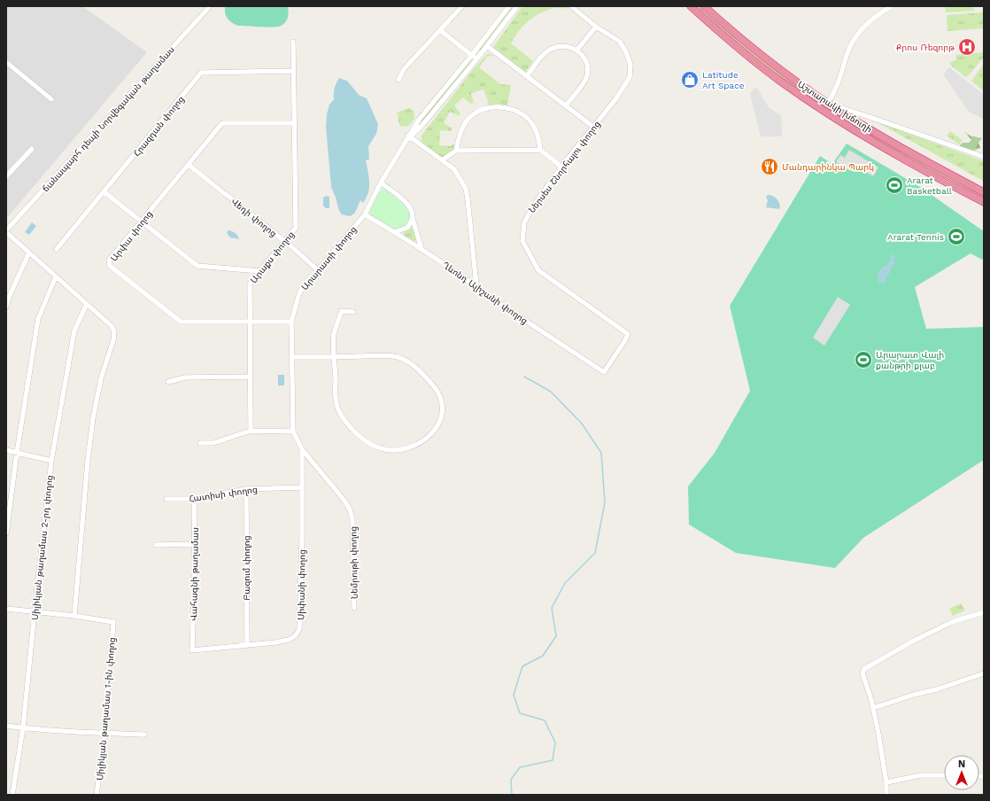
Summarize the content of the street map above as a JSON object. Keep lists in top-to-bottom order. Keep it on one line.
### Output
{"streets":{"highway":["Աշտարակի խճուղի"],"street":["ճանապարհ դեպի Նորվեգական թաղամաս","Հրազդան փողոց","Ներսես Շնորհալու փողոց","Վեդի փողոց","Արփա փողոց","Արաքս փողոց","Արարատի փողոց","Ղևոնդ Ալիշանի փողոց","Հատիսի փողոց","Սիլիկյան թաղամաս 2-րդ փողոց","Նեմրութի փողոց","Բազում փողոց","Վահագնի թաղամաս","Սիփանի փողոց","Սիլիկյան թաղամաս 1-ին փողոց"]},"crossings":[["Հրազդան փողոց","Արաքս փողոց"],["Ներսես Շնորհալու փողոց","Ղևոնդ Ալիշանի փողոց"],["Վեդի փողոց","Արփա փողոց"],["Վեդի փողոց","Արաքս փողոց"],["Վեդի փողոց","Արարատի փողոց"],["Արփա փողոց","Արաքս փողոց"],["Արփա փողոց","Արարատի փողոց"],["Արարատի փողոց","Ղևոնդ Ալիշանի փողոց"],["Արարատի փողոց","Նեմրութի փողոց"],["Արարատի փողոց","Սիփանի փողոց"],["Հատիսի փողոց","Բազում փողոց"],["Հատիսի փողոց","Վահագնի թաղամաս"],["Հատիսի փողոց","Սիփանի փողոց"],["Նեմրութի փողոց","Սիփանի փողոց"],["Բազում փողոց","Սիփանի փողոց"],["Վահագնի թաղամաս","Սիփանի փողոց"]],"places":{"hospital":["Քրոս Ռեզորթ"],"shop":["Latitude Art Space"],"restaurant":["Մանդարինկա Պարկ"],"sports":["Ararat Basketball","Ararat Tennis","Արարատ Վալի քանթրի քլաբ"]},"north":"top"}
